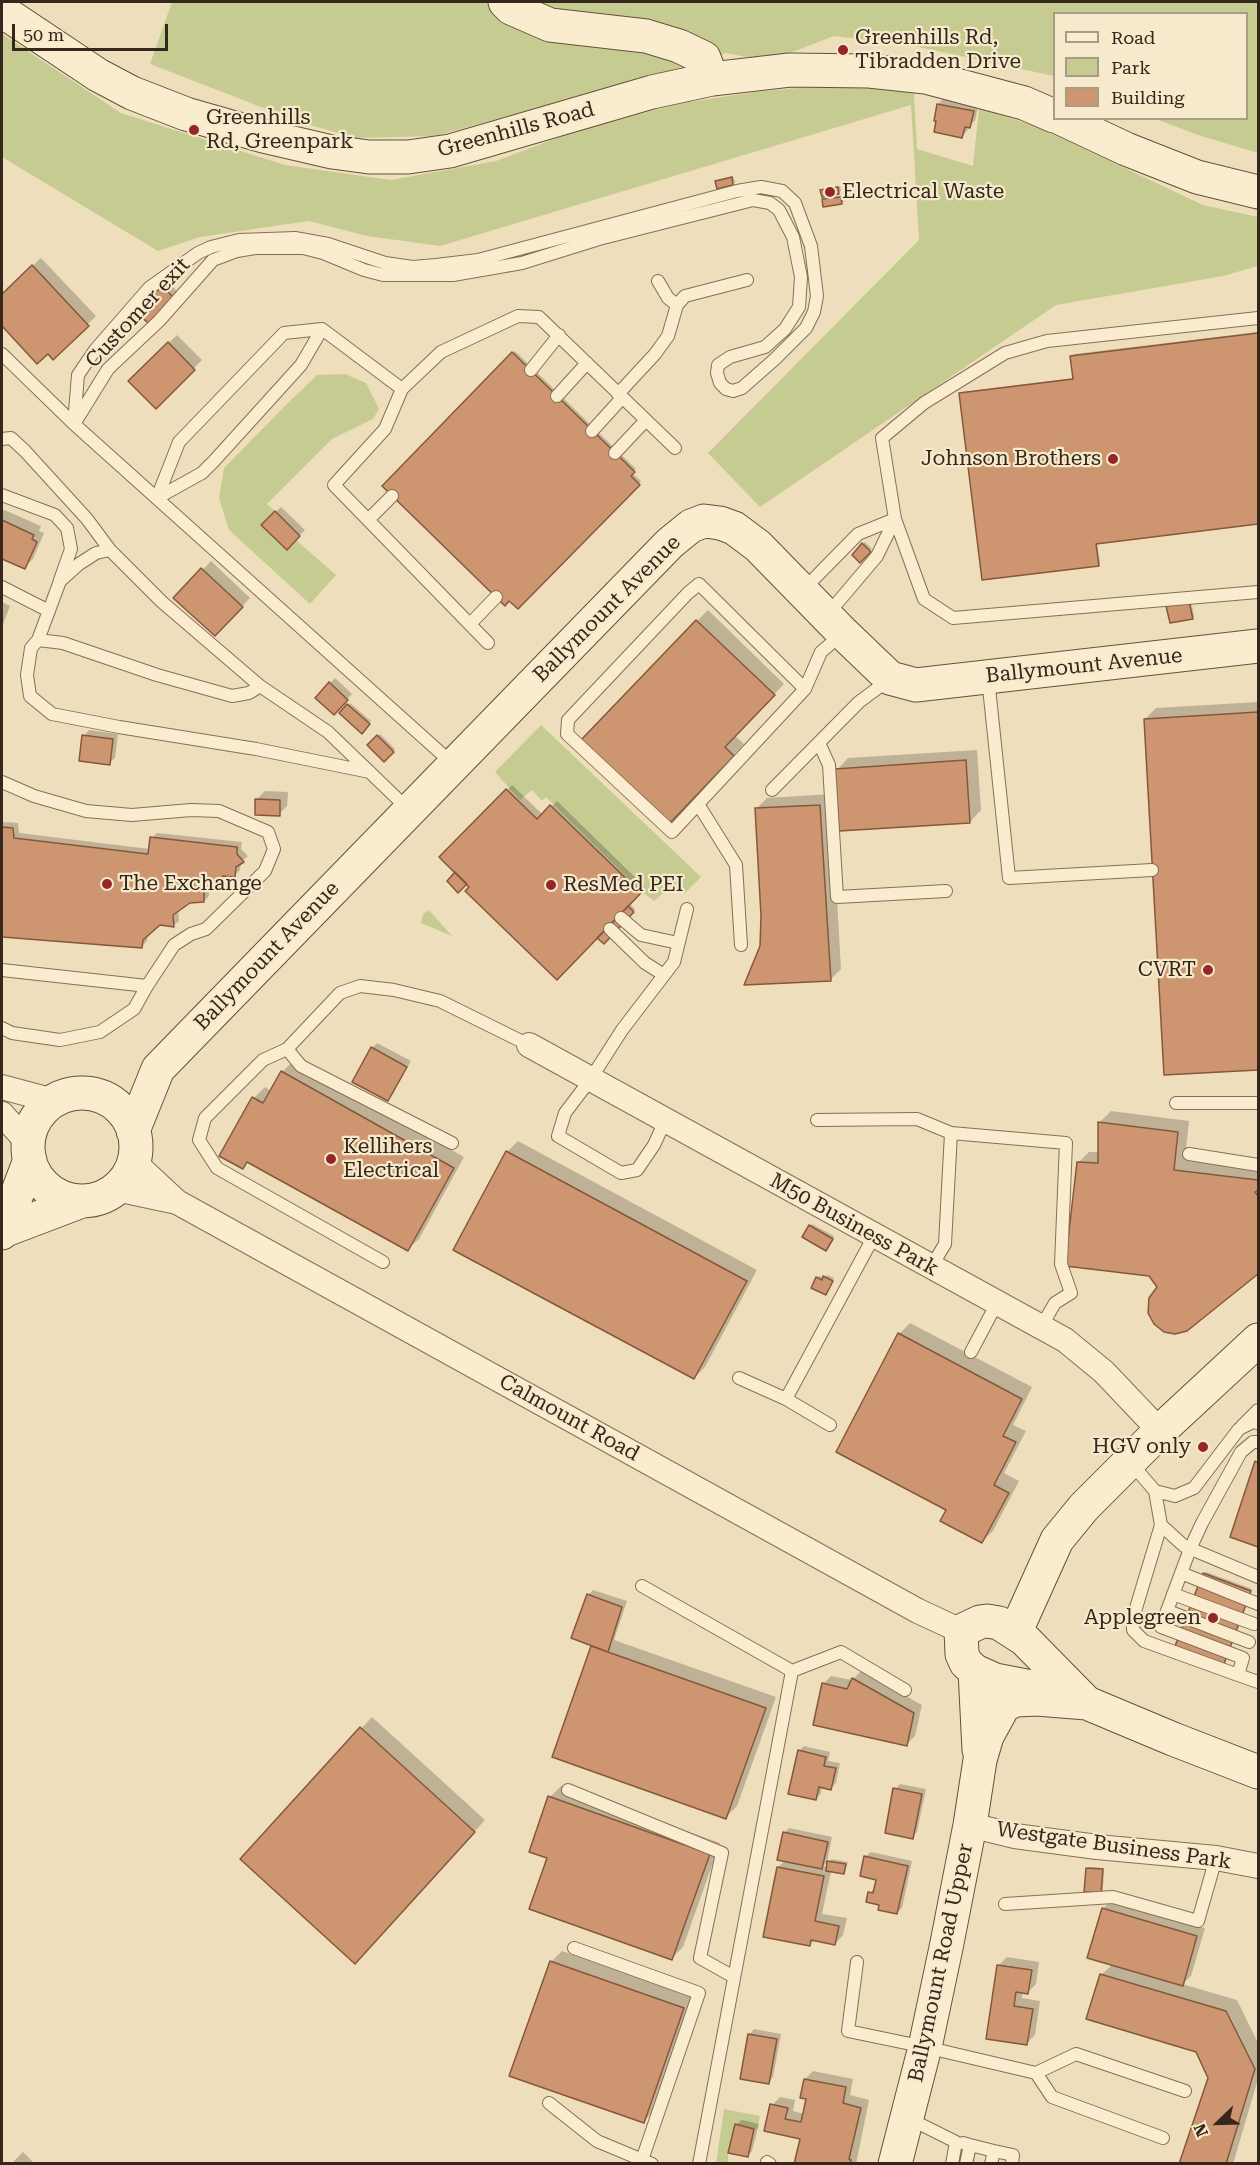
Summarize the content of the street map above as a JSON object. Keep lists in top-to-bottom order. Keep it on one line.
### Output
{"streets":{"street":["Greenhills Road","Ballymount Avenue","M50 Business Park","Calmount Road","Westgate Business Park","Ballymount Road Upper"],"lane":["Customer exit"]},"crossings":[["Ballymount Avenue","Calmount Road"],["Calmount Road","Ballymount Road Upper"],["Westgate Business Park","Ballymount Road Upper"]],"places":["Greenhills Rd, Tibradden Drive","Greenhills Rd, Greenpark","Electrical Waste","Johnson Brothers","The Exchange","ResMed PEI","CVRT","Kellihers Electrical","HGV only","Applegreen"],"legend":["Road","Park","Building"],"scale_bar":"50 m","north":"bottom left"}
